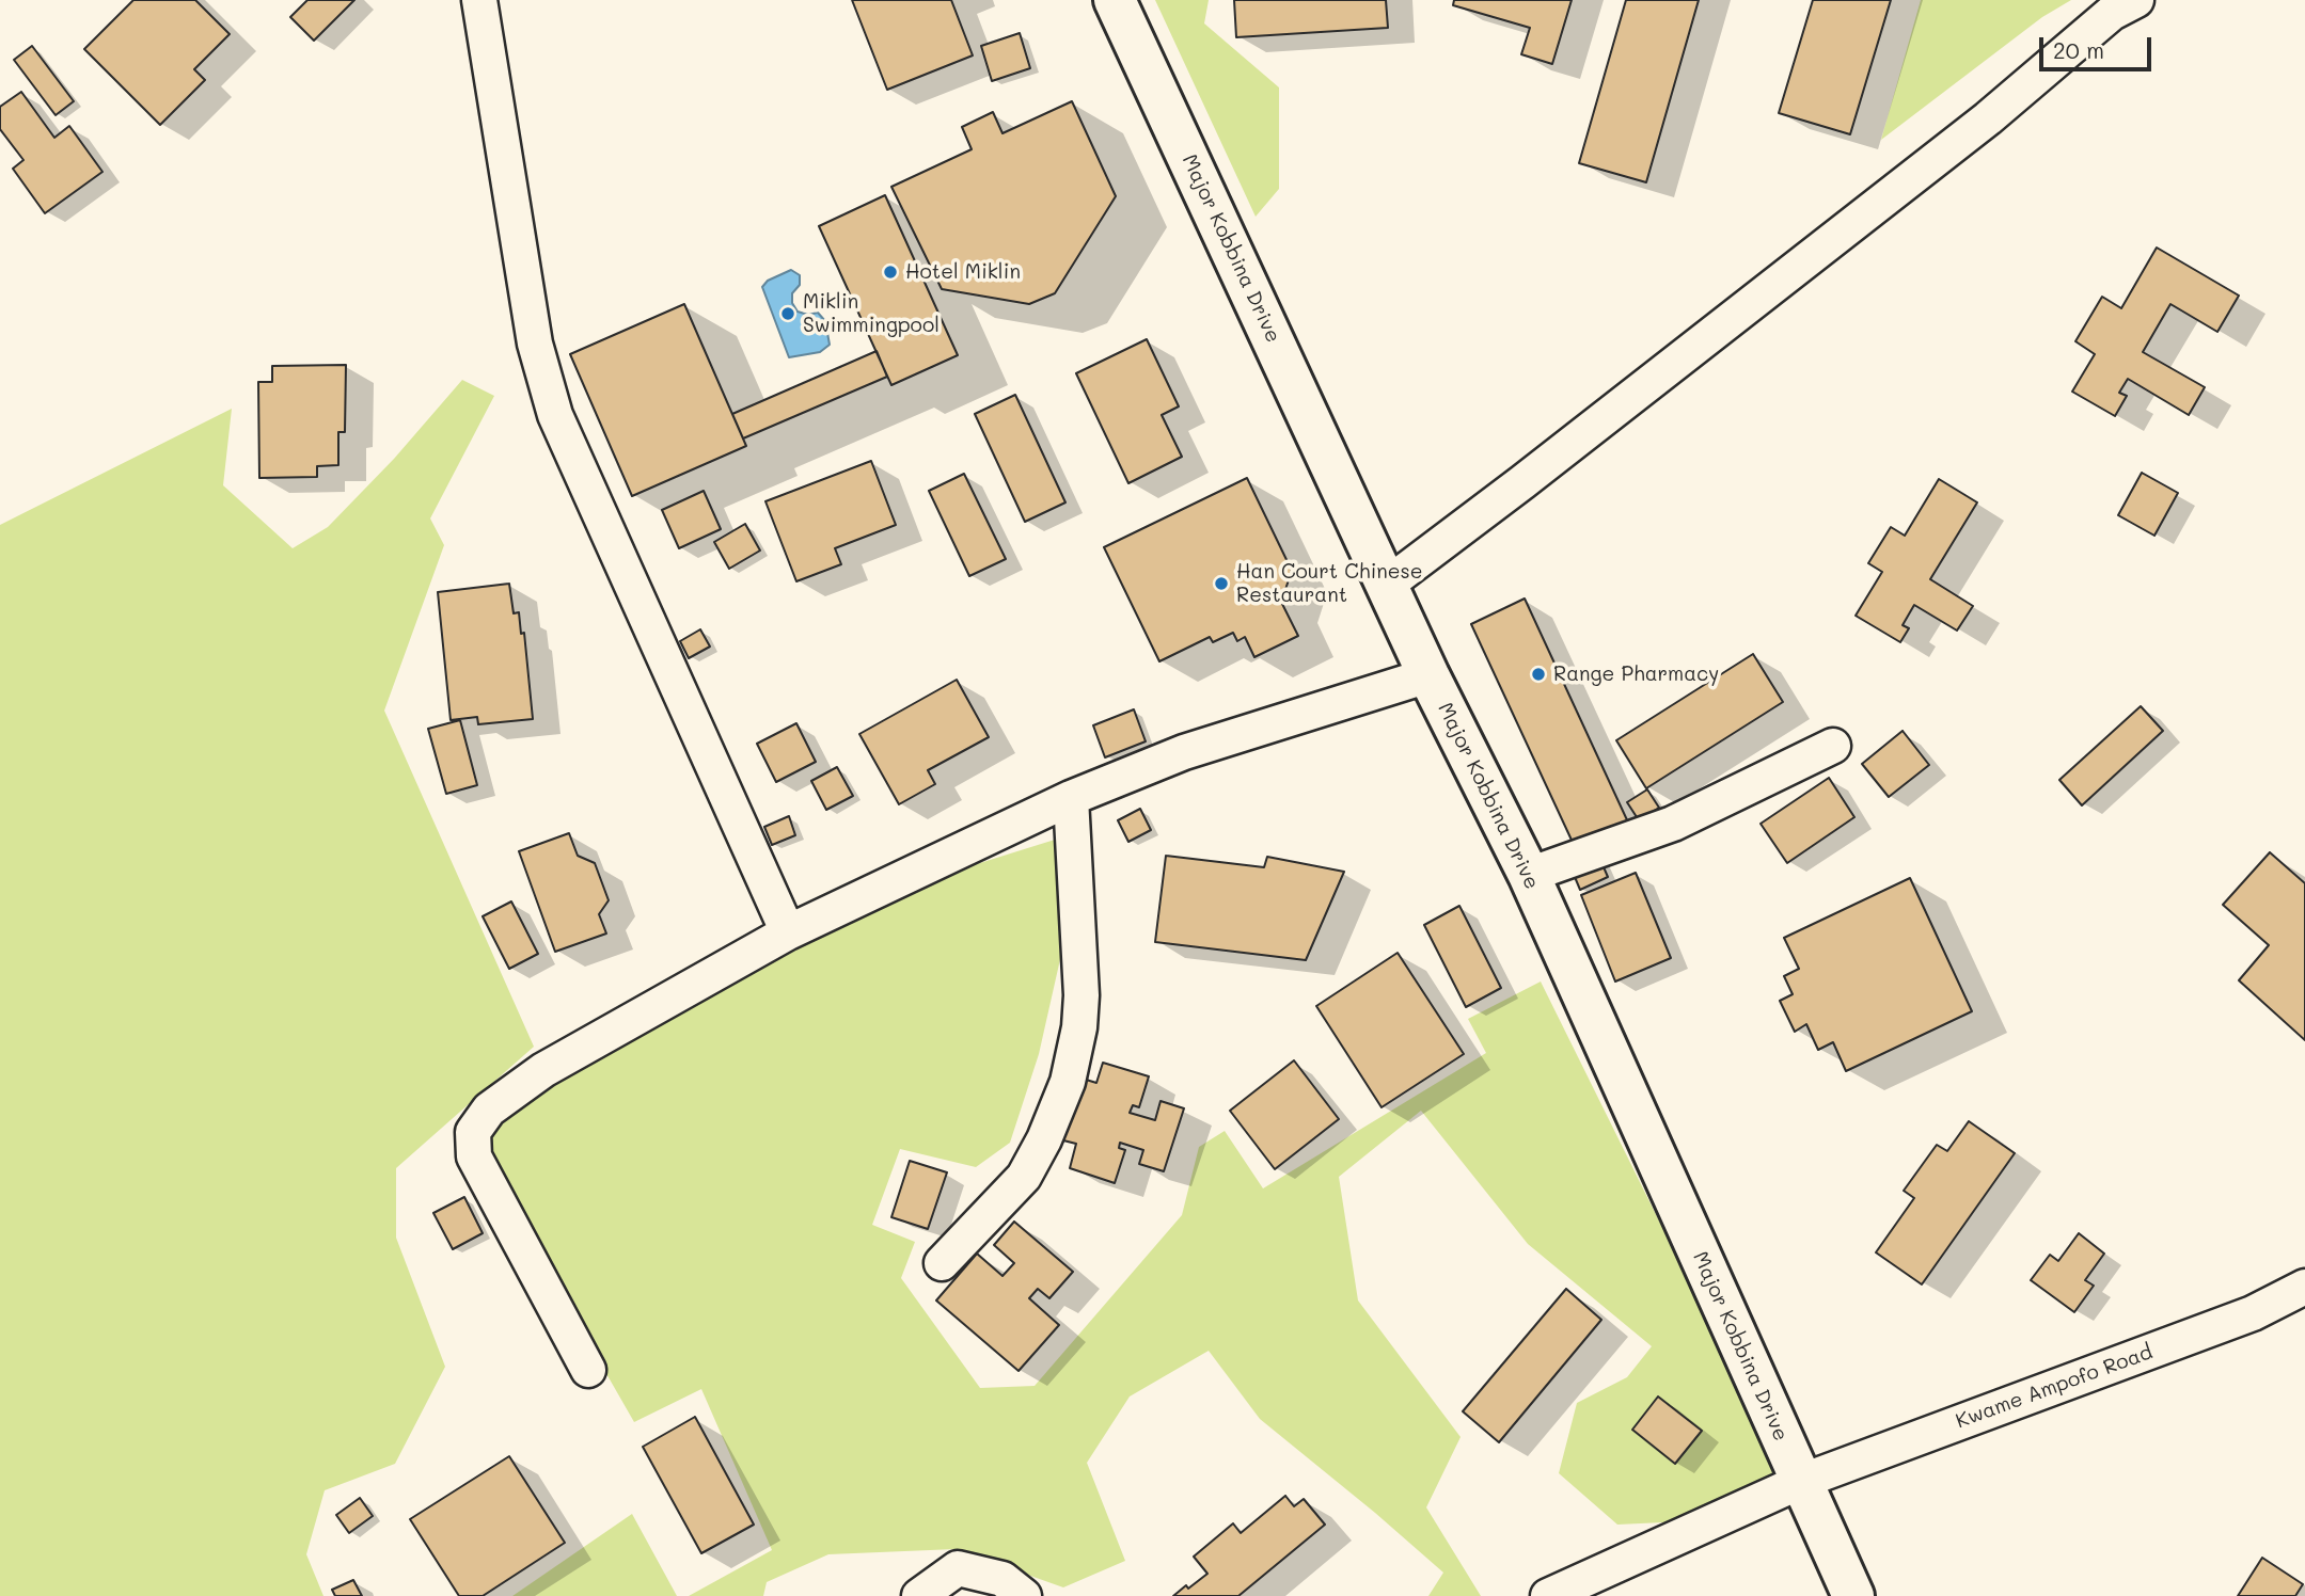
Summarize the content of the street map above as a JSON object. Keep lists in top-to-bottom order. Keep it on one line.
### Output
{"streets":{"street":["Major Kobbina Drive","Kwame Ampofo Road"]},"crossings":[["Major Kobbina Drive","Kwame Ampofo Road"]],"places":["Hotel Miklin","Miklin Swimmingpool","Han Court Chinese Restaurant","Range Pharmacy"],"scale_bar":"20 m"}
